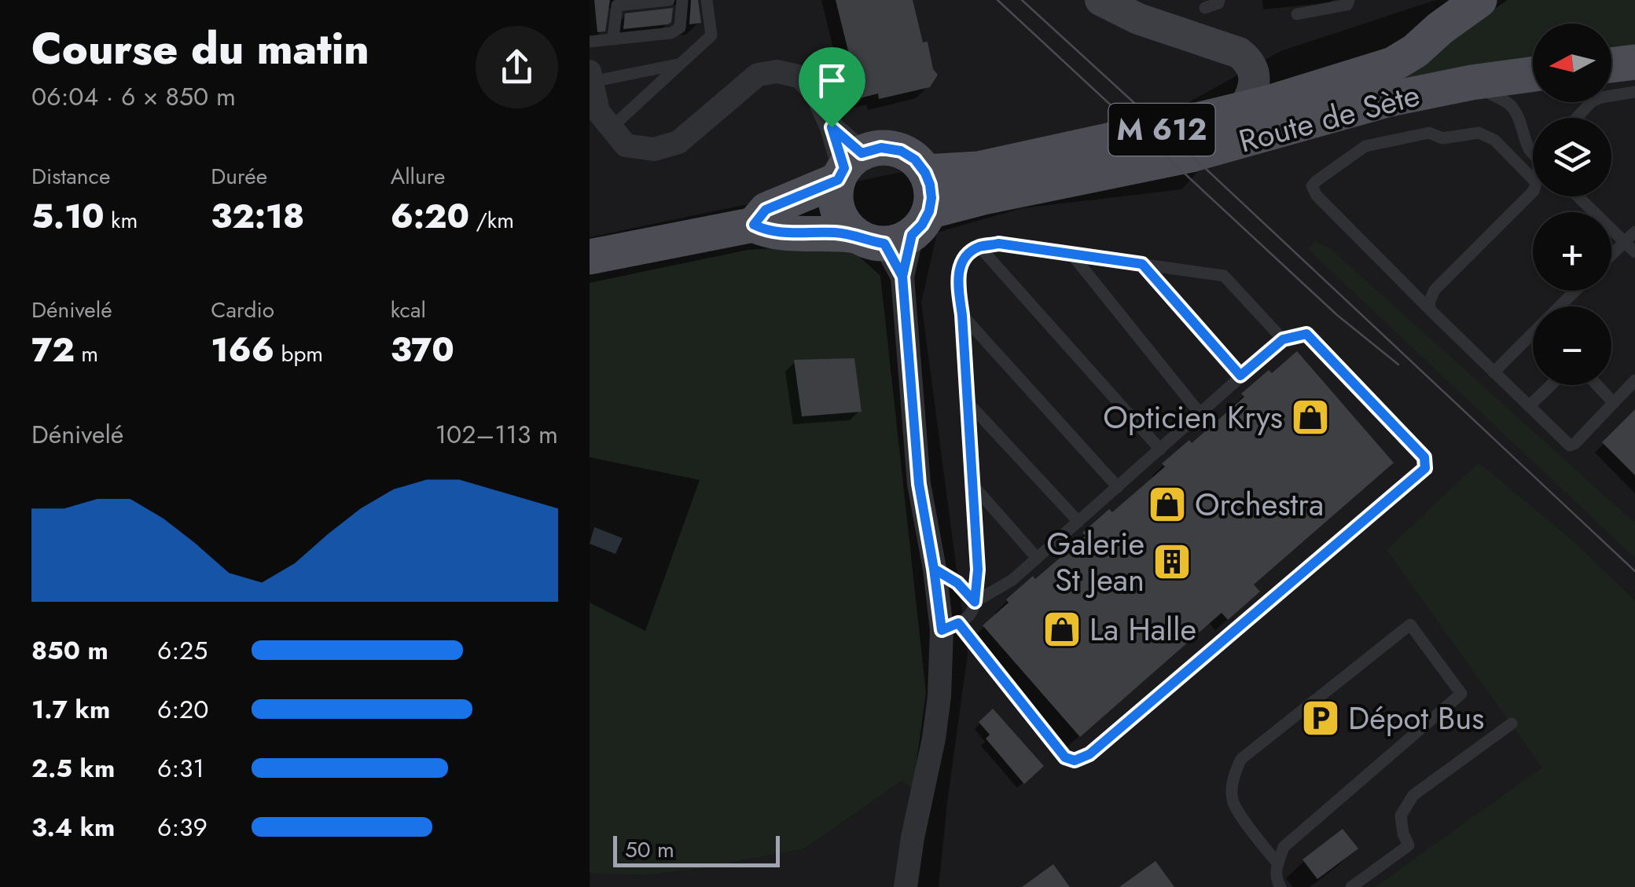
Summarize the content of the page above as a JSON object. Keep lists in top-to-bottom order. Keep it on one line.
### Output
{"streets":{"main road":["Route de Sète","M 612"]},"places":{"shop":["Opticien Krys","Orchestra","La Halle"],"building":["Galerie St Jean"],"parking":["Dépot Bus"]},"scale_bar":"50 m","north":"left","page":{"heading":["Course du matin","06:04 · 6 × 850 m"],"map_buttons":["+","−"],"stats":[["Distance","5.10 km"],["Durée","32:18"],["Allure","6:20 /km"],["Dénivelé","72 m"],["Cardio","166 bpm"],["kcal","370"]],"chart":["Dénivelé","102–113 m"],"list":[{"name":"850 m","note":"6:25"},{"name":"1.7 km","note":"6:20"},{"name":"2.5 km","note":"6:31"},{"name":"3.4 km","note":"6:39"}],"scale":"50 m"}}
